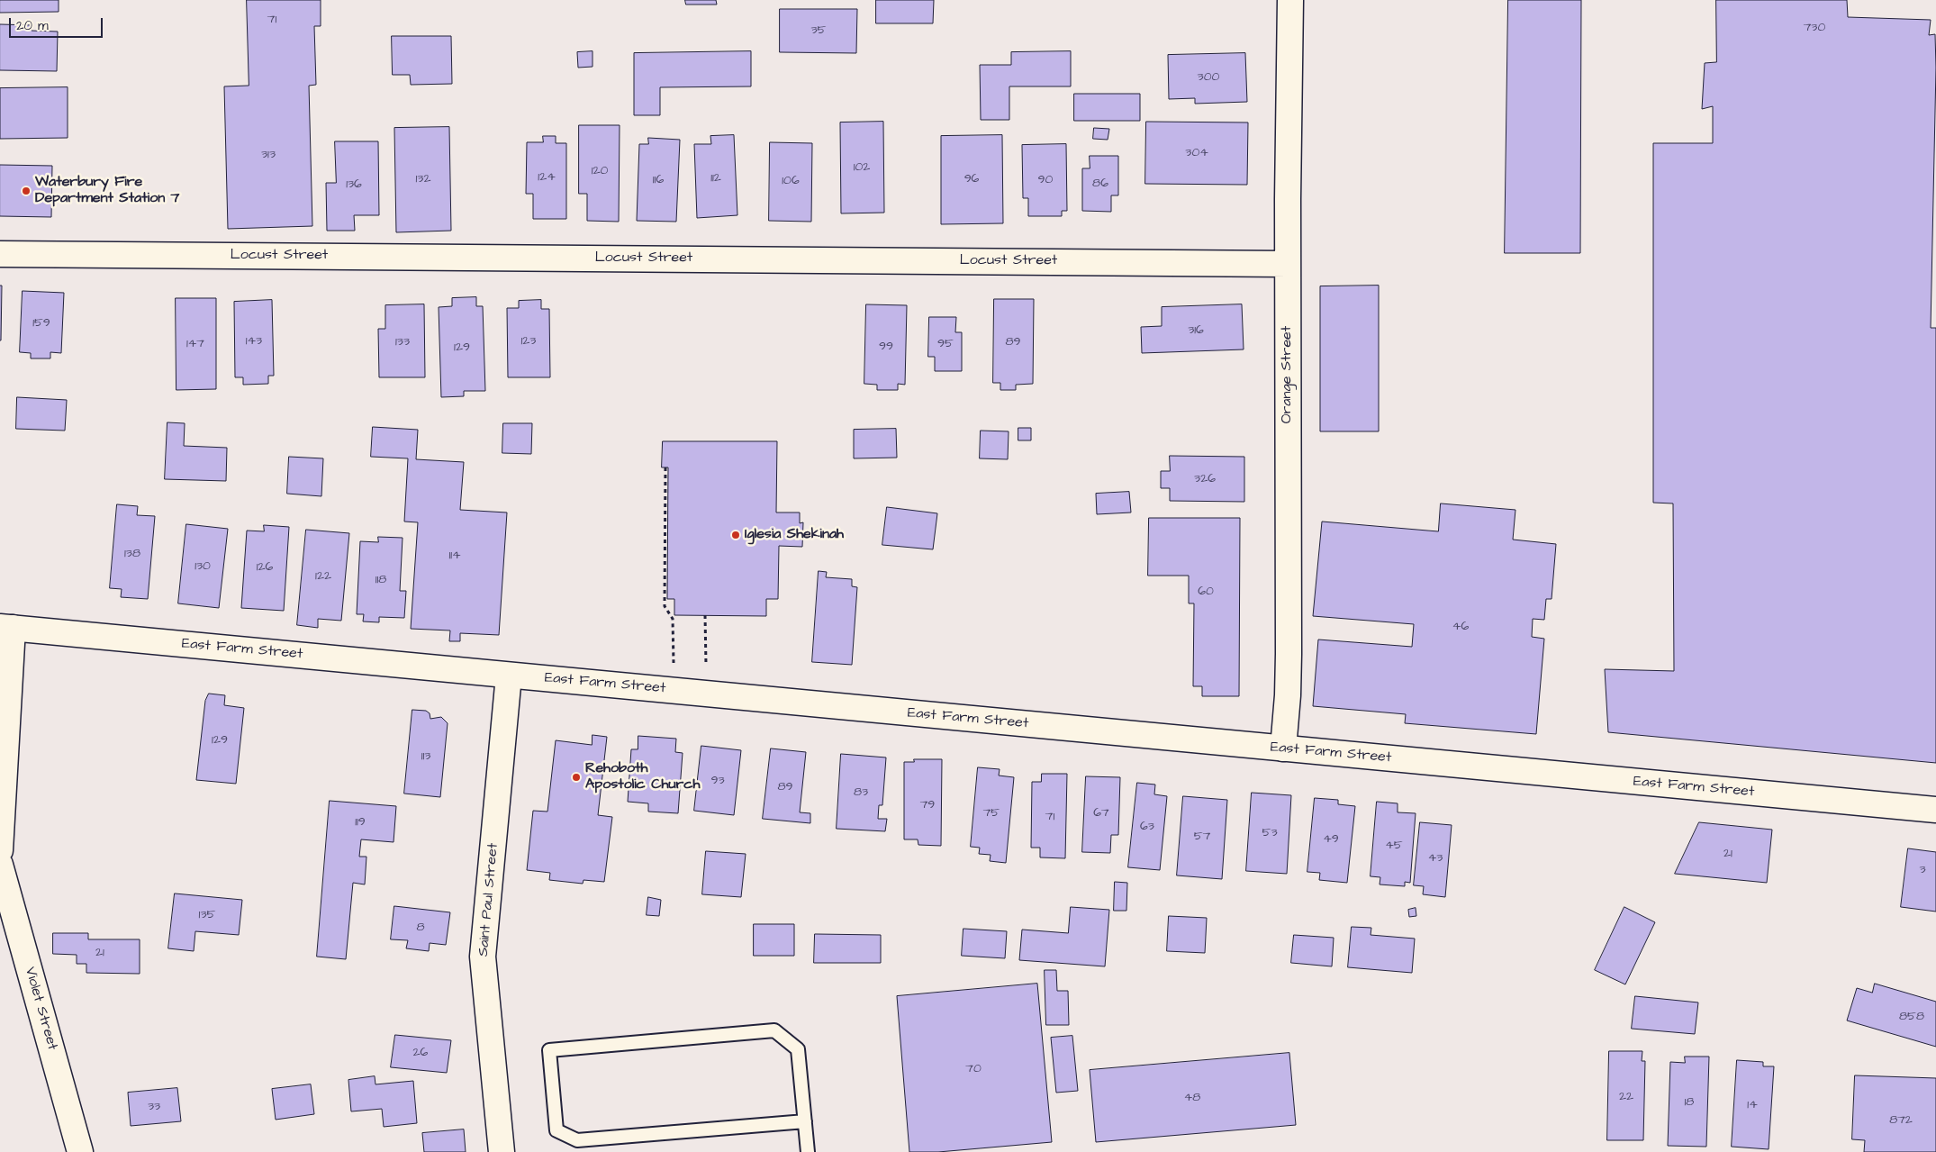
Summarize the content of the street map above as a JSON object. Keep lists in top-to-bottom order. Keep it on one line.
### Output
{"streets":{"street":["Locust Street","Orange Street","East Farm Street","Saint Paul Street","Violet Street"]},"crossings":[["Locust Street","Orange Street"],["Orange Street","East Farm Street"],["East Farm Street","Saint Paul Street"]],"places":["Waterbury Fire Department Station 7","Iglesia Shekinah","Rehoboth Apostolic Church"],"house_numbers":["71","730","35","300","304","313","102","120","124","112","132","96","116","90","106","86","136","159","316","143","123","133","89","147","95","99","129","326","138","114","130","126","122","118","60","46","129","113","93","89","83","79","75","67","71","119","63","53","57","49","45","21","43","3","135","8","21","858","26","70","22","48","18","14","33","872"],"scale_bar":"20 m"}
